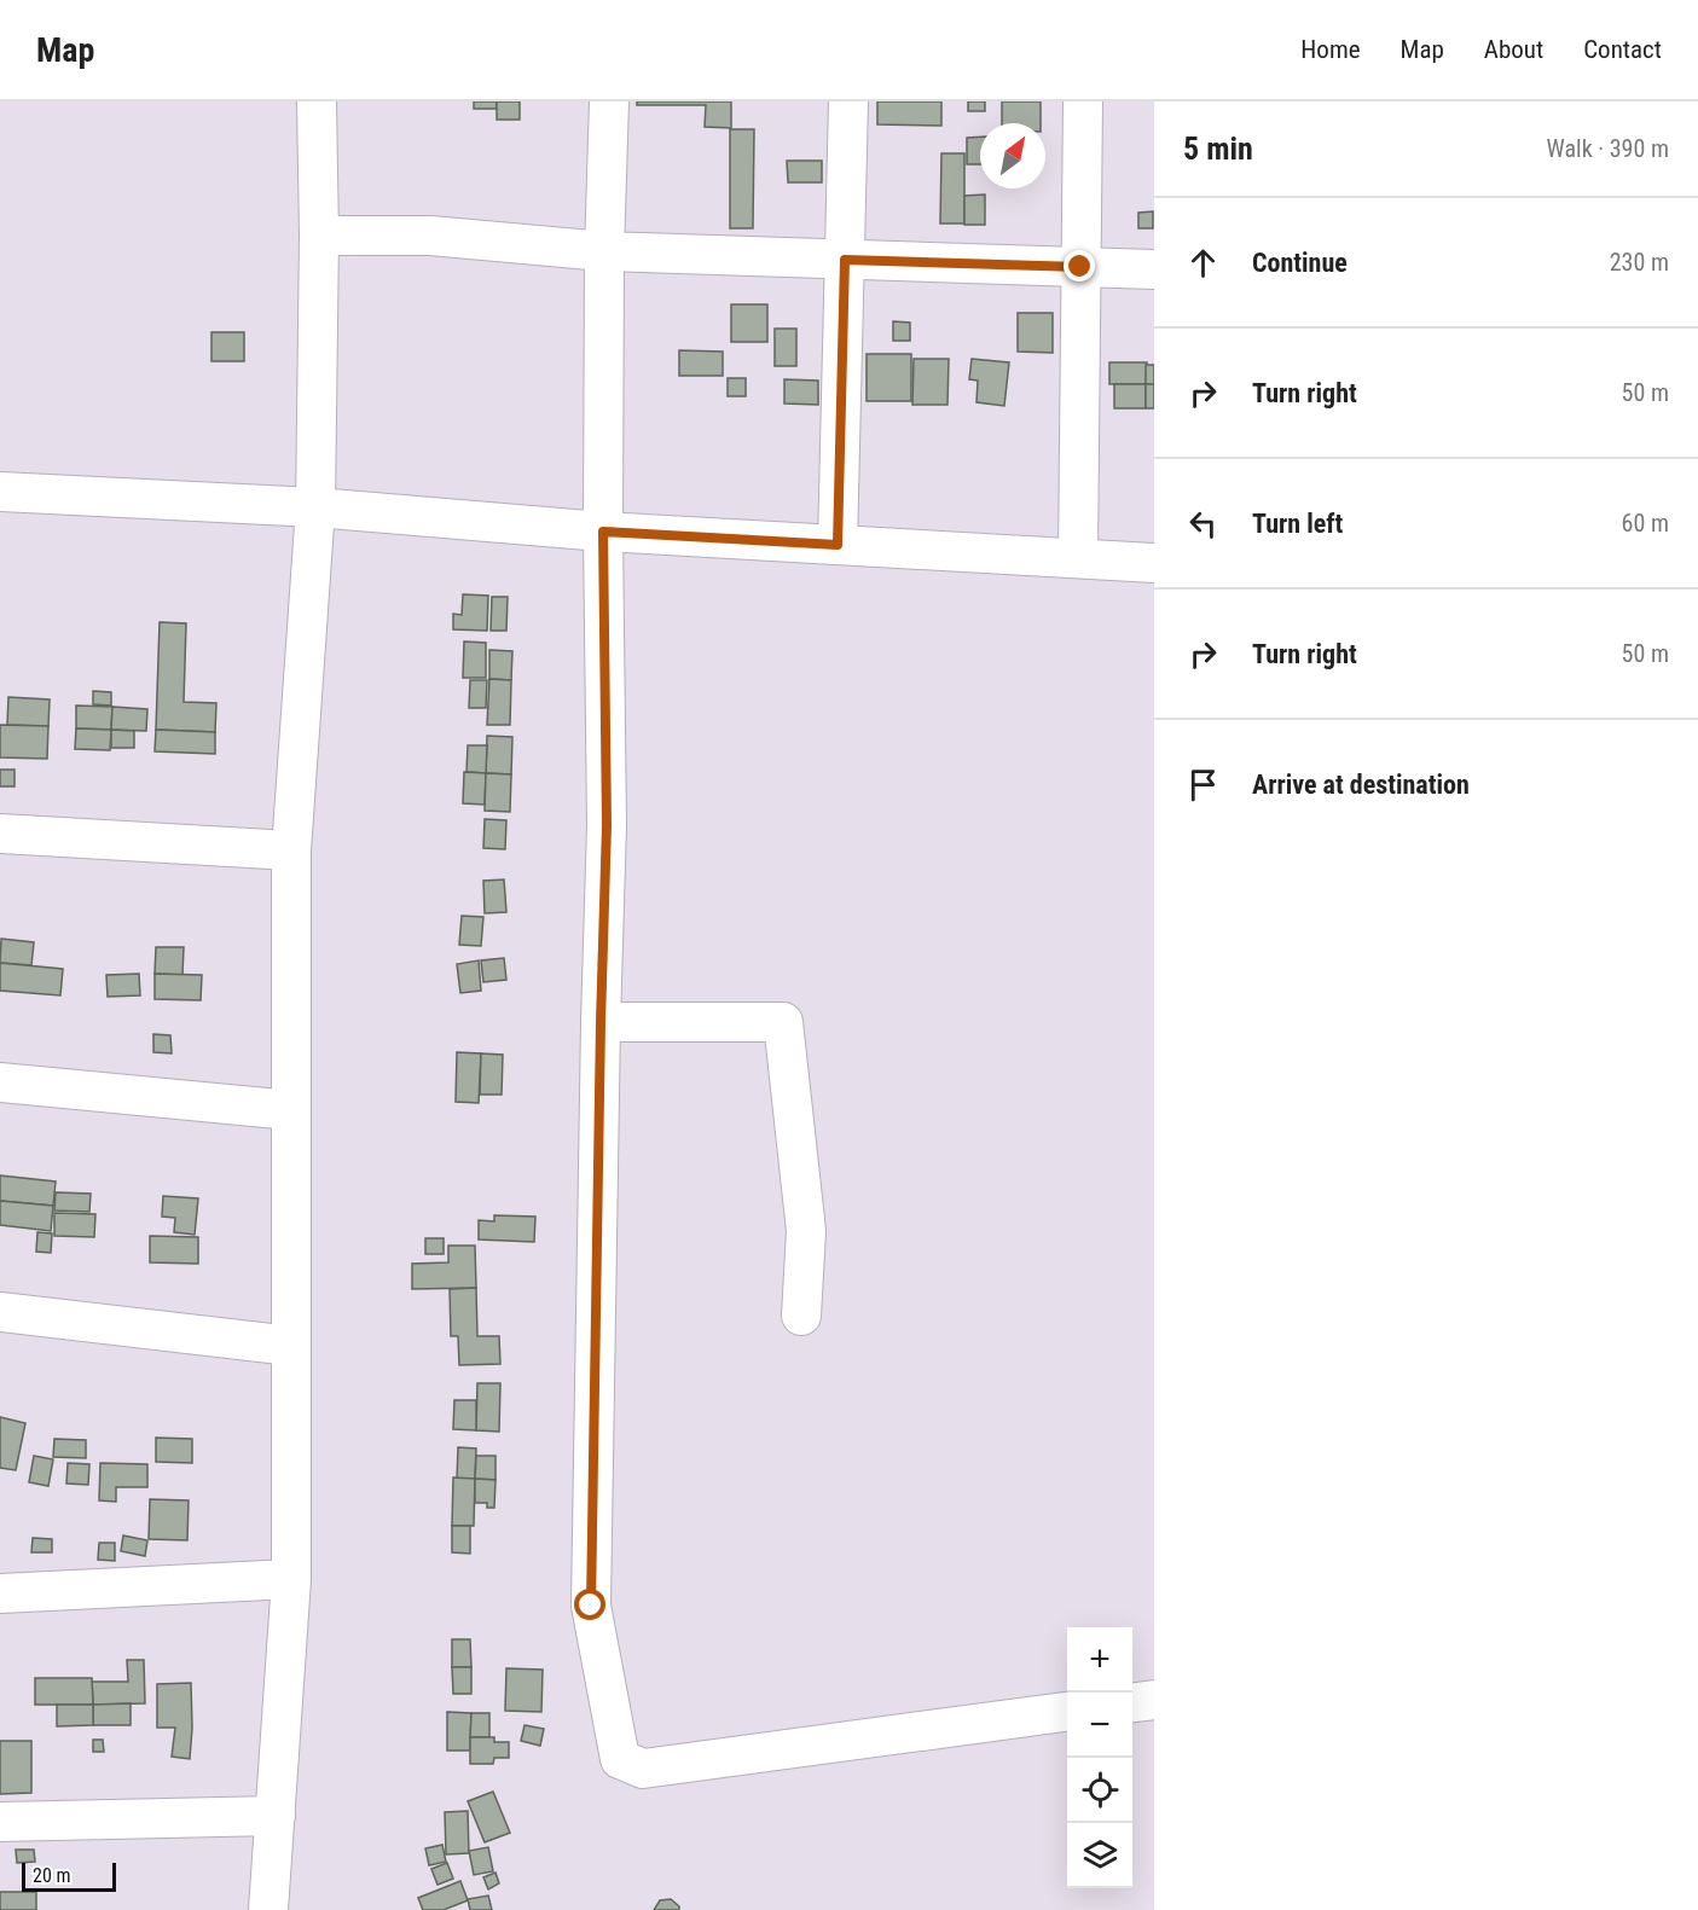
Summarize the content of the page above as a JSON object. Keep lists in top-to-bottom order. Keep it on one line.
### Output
{"scale_bar":"20 m","north":"top right","page":{"header":"Map","nav":["Home","Map","About","Contact"],"heading":["5 min","Walk · 390 m"],"list":[["Continue","230 m"],["Turn right","50 m"],["Turn left","60 m"],["Turn right","50 m"],"Arrive at destination"],"map_buttons":["+","−"],"scale":"20 m"}}
